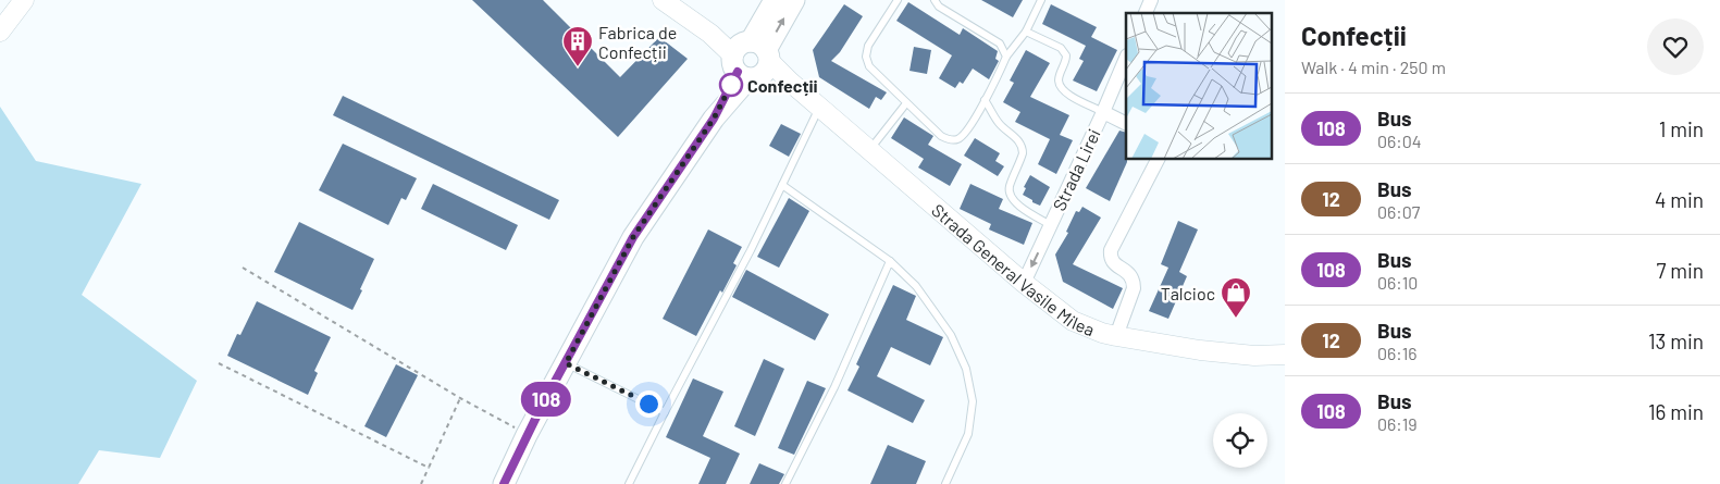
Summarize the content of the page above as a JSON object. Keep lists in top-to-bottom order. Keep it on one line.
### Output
{"streets":{"main road":["Strada General Vasile Milea"],"street":["Strada Lirei"]},"crossings":[["Strada Lirei","Strada General Vasile Milea"]],"places":{"building":["Fabrica de Confecții"],"other":["Confecții"],"shop":["Talcioc"]},"lines":["bus line 108"],"page":{"on_map":"108","heading":["Confecții","Walk · 4 min · 250 m"],"list":[{"mark":"108","name":"Bus","note":"06:04","value":"1 min"},{"mark":"12","name":"Bus","note":"06:07","value":"4 min"},{"mark":"108","name":"Bus","note":"06:10","value":"7 min"},{"mark":"12","name":"Bus","note":"06:16","value":"13 min"},{"mark":"108","name":"Bus","note":"06:19","value":"16 min"}]}}
